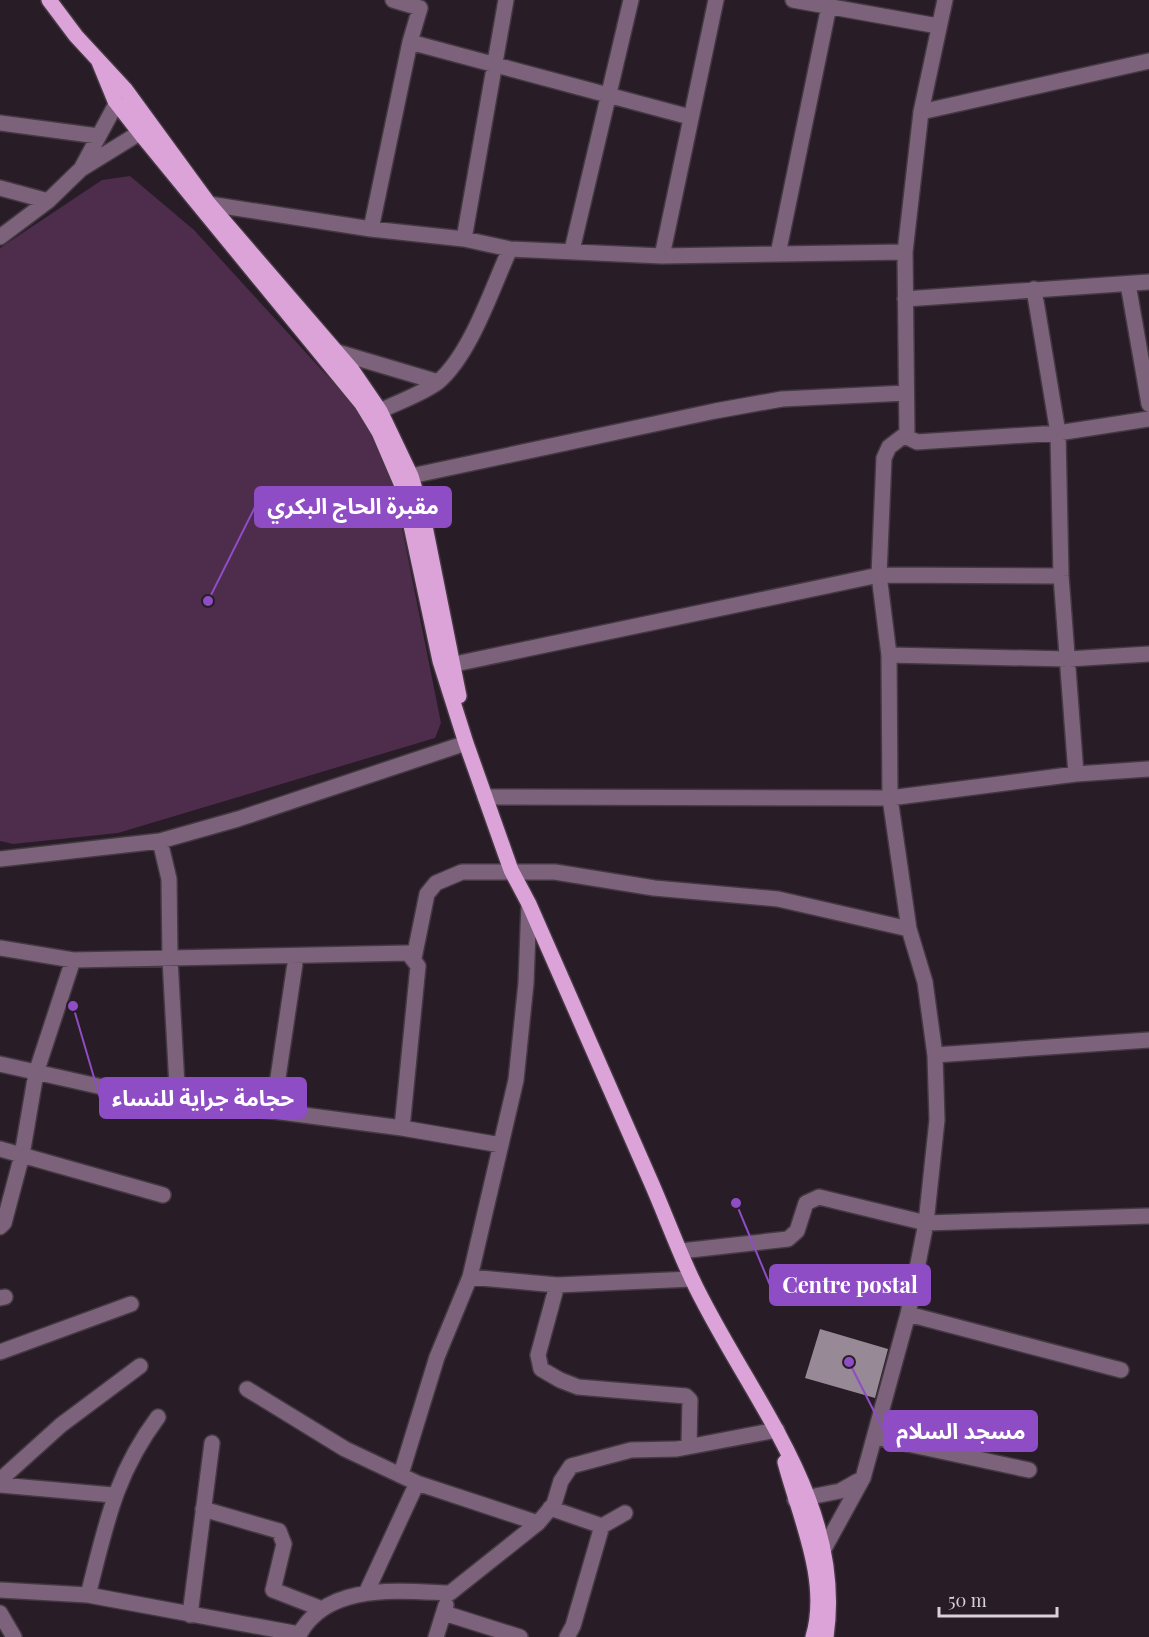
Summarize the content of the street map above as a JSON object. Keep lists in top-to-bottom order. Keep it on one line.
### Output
{"places":["مقبرة الحاج البكري","حجامة جراية للنساء","Centre postal","مسجد السلام"],"scale_bar":"50 m"}
